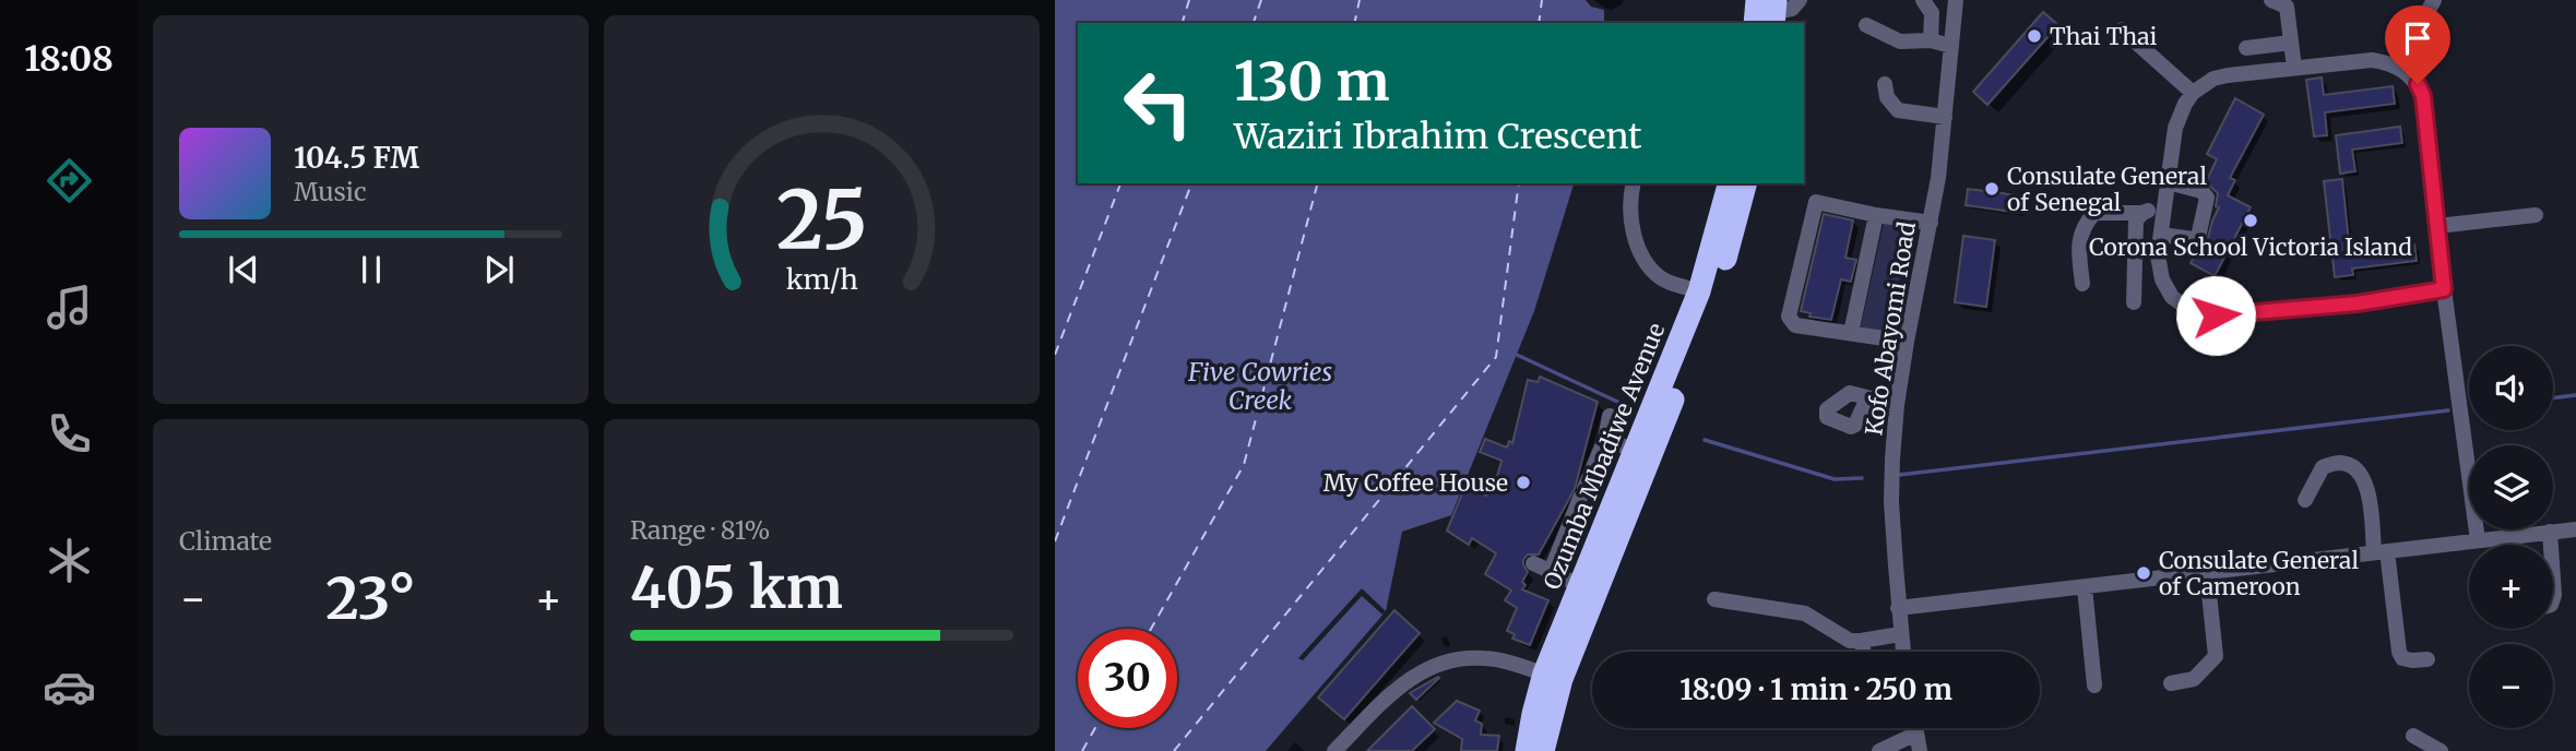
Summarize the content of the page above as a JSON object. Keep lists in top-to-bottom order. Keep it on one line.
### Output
{"streets":{"highway":["Ozumba Mbadiwe Avenue"],"street":["Kofo Abayomi Road"]},"water":["Five Cowries Creek"],"places":["Thai Thai","Consulate General of Senegal","Corona School Victoria Island","My Coffee House","Consulate General of Cameroon"],"page":{"tabs":"18:08","turn":["130 m","Waziri Ibrahim Crescent"],"song":["104.5 FM","Music"],"map_buttons":["+","−"],"tile":["Climate",["Range · 81%","405 km"]],"heat":["−","23°","+"],"limit":"30","trip":"18:09 · 1 min · 250 m","gauge":["25","km/h"]}}
